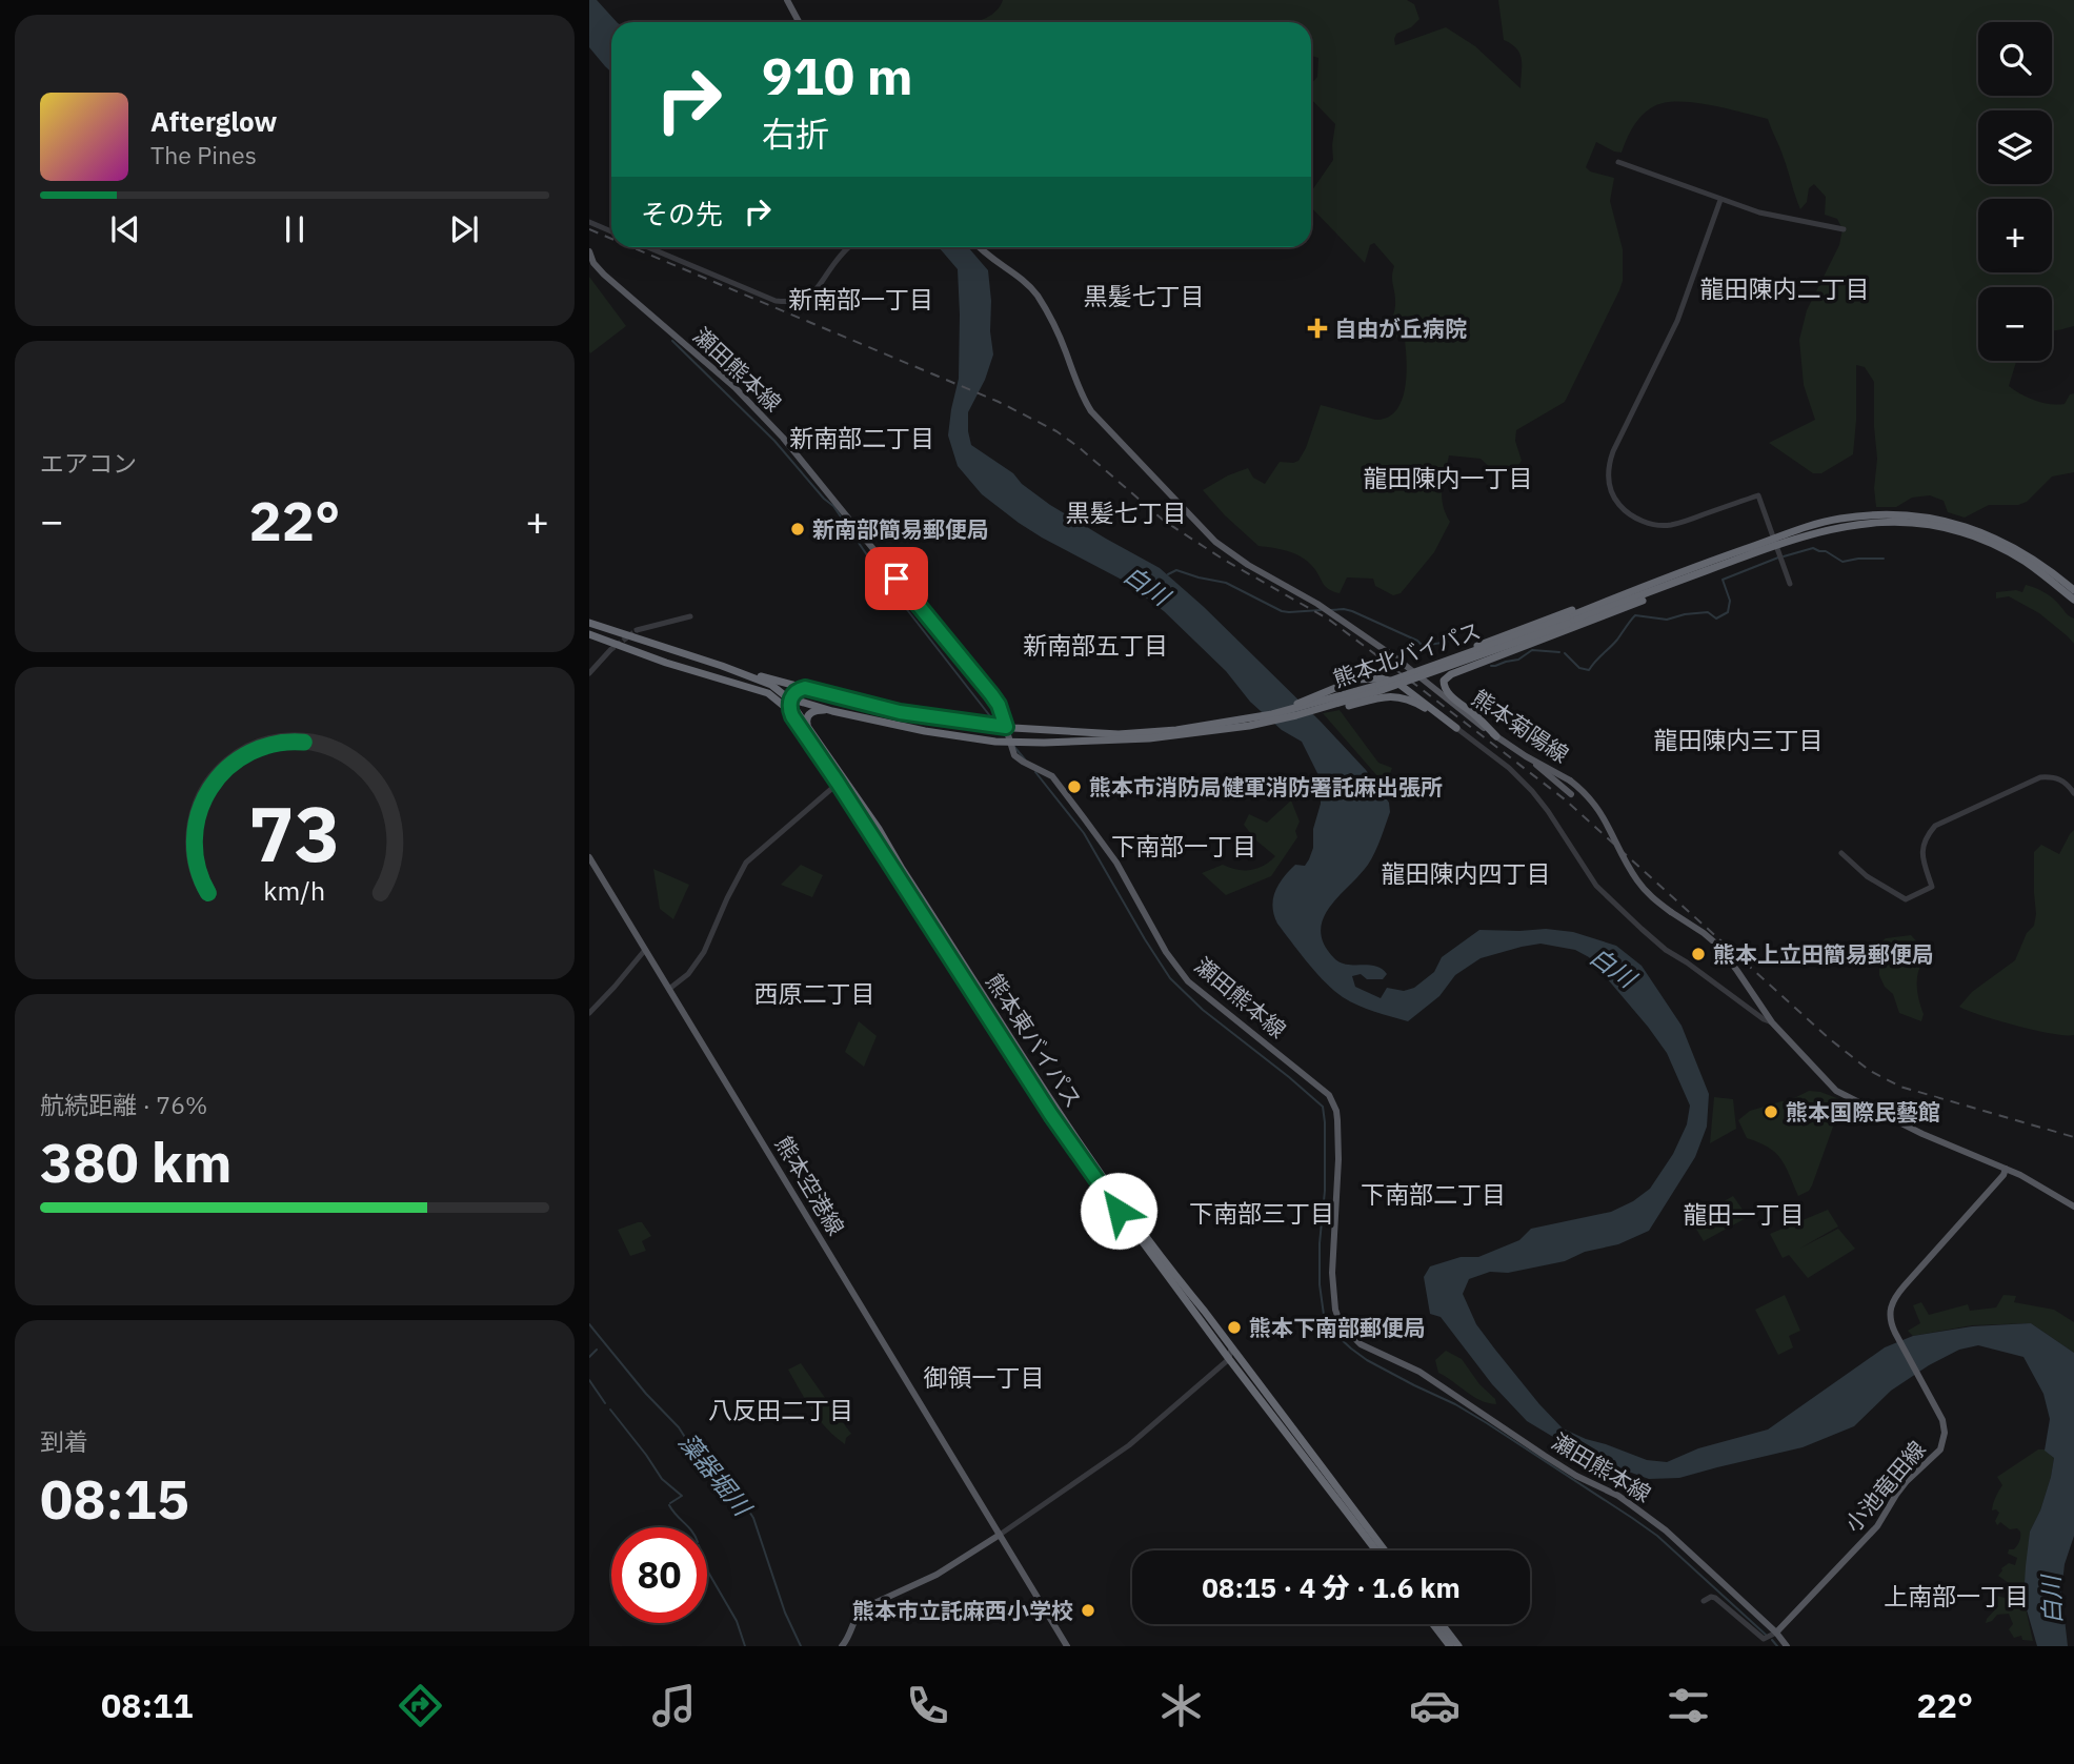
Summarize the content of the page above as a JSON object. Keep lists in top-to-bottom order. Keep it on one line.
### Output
{"streets":{"highway":["熊本北バイパス","熊本東バイパス"],"main road":["瀬田熊本線","熊本菊陽線","熊本空港線","小池竜田線"]},"crossings":[["瀬田熊本線","熊本北バイパス"],["瀬田熊本線","小池竜田線"],["熊本北バイパス","熊本東バイパス"],["熊本菊陽線","小池竜田線"]],"districts":["龍田陳内二丁目","黒髪七丁目","新南部一丁目","新南部二丁目","龍田陳内一丁目","黒髪七丁目","新南部五丁目","龍田陳内三丁目","下南部一丁目","龍田陳内四丁目","西原二丁目","下南部二丁目","下南部三丁目","龍田一丁目","御領一丁目","八反田二丁目","上南部一丁目"],"water":["白川","藻器堀川"],"places":{"health":["自由が丘病院"],"other":["新南部簡易郵便局","熊本市消防局健軍消防署託麻出張所","熊本上立田簡易郵便局","熊本国際民藝館","熊本下南部郵便局","熊本市立託麻西小学校"]},"page":{"map_buttons":["+","−"],"turn":["910 m","右折"],"song":["Afterglow","The Pines"],"then":"その先","tile":["エアコン",["航続距離 · 76%","380 km"],["到着","08:15"]],"heat":["−","22°","+"],"limit":"80","trip":"08:15 · 4 分 · 1.6 km","tabs":["08:11","22°"],"gauge":["73","km/h"]}}
